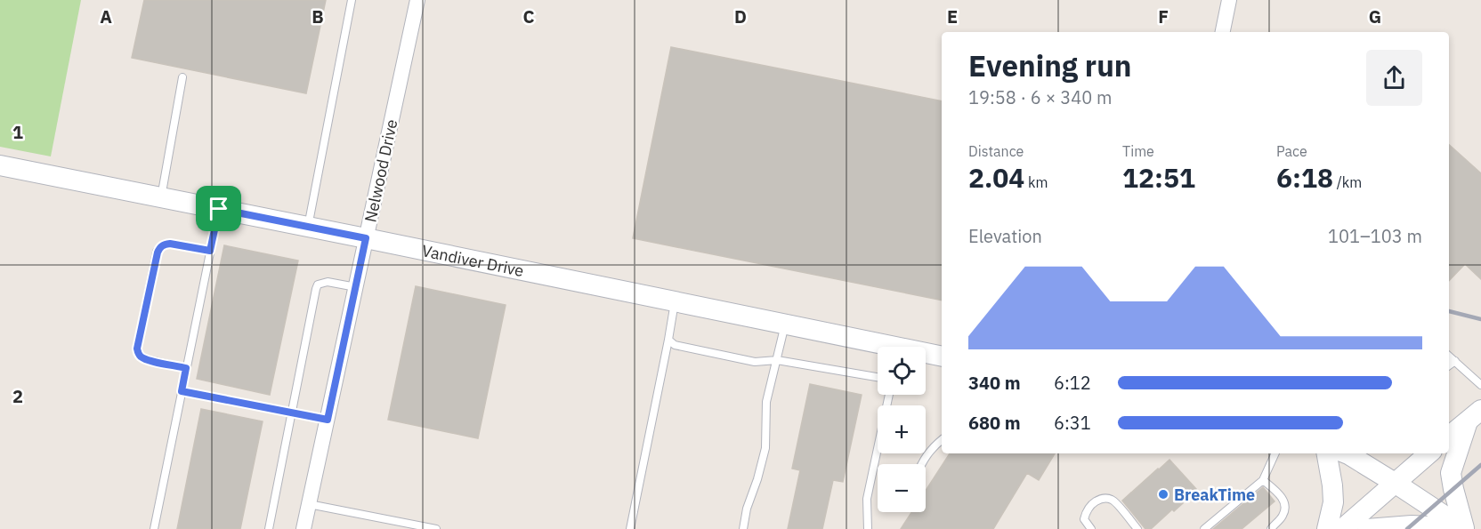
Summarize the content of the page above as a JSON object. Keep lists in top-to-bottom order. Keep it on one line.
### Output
{"streets":{"main road":["Vandiver Drive"],"street":["Nelwood Drive"]},"crossings":[["Nelwood Drive","Vandiver Drive"]],"places":["BreakTime"],"page":{"heading":["Evening run","19:58 · 6 × 340 m"],"stats":[["Distance","2.04 km"],["Time","12:51"],["Pace","6:18 /km"]],"chart":["Elevation","101–103 m"],"map_buttons":["+","−"],"list":[{"name":"340 m","note":"6:12"},{"name":"680 m","note":"6:31"}]},"grid":{"columns":["A","B","C","D","E","F","G"],"rows":["1","2"]}}
